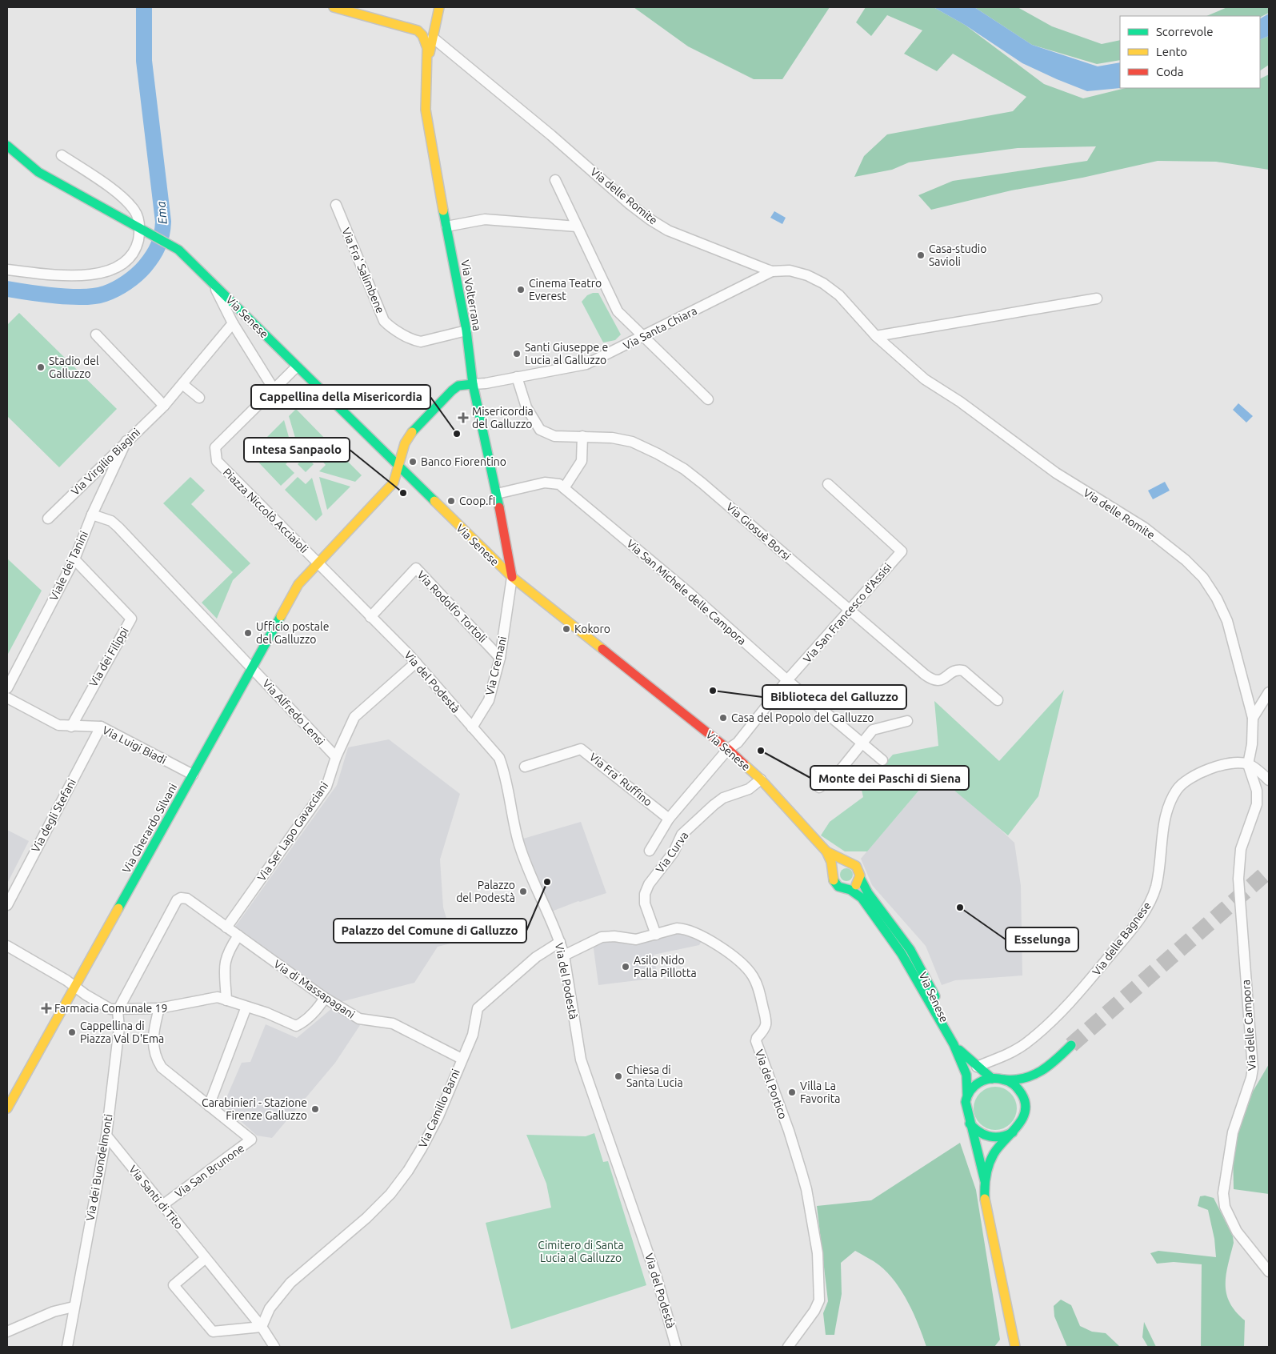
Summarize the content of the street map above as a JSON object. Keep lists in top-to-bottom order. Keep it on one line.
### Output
{"streets":{"main road":["Via Volterrana","Via Senese","Piazza Niccolò Acciaioli","Via Gherardo Silvani"],"street":["Via delle Romite","Via Fra' Salimbene","Via Santa Chiara","Via Virgilio Biagini","Via Giosuè Borsi","Viale dei Tanini","Via San Michele delle Campora","Via Rodolfo Tortoli","Via San Francesco d'Assisi","Via dei Filippi","Via Cremani","Via del Podestà","Via Alfredo Lensi","Via Luigi Biadi","Via Fra' Ruffino","Via degli Stefani","Via Ser Lapo Gavacciani","Via Curva","Via delle Bagnese","Via di Massapagani","Via delle Campora","Via del Portico","Via Camillo Barni","Via dei Buondelmonti","Via San Brunone","Via Santi di Tito"]},"crossings":[["Via delle Romite","Via Santa Chiara"],["Via delle Romite","Via delle Bagnese"],["Via delle Romite","Via delle Campora"],["Via Fra' Salimbene","Via Volterrana"],["Via Volterrana","Via Senese"],["Via Volterrana","Via Santa Chiara"],["Via Volterrana","Piazza Niccolò Acciaioli"],["Via Volterrana","Via San Michele delle Campora"],["Via Volterrana","Via Cremani"],["Via Senese","Piazza Niccolò Acciaioli"],["Via Senese","Via San Francesco d'Assisi"],["Via Senese","Via Cremani"],["Via Senese","Via Curva"],["Via Senese","Via delle Bagnese"],["Via Santa Chiara","Piazza Niccolò Acciaioli"],["Via Santa Chiara","Via Giosuè Borsi"],["Via Virgilio Biagini","Viale dei Tanini"],["Piazza Niccolò Acciaioli","Via del Podestà"],["Piazza Niccolò Acciaioli","Via Gherardo Silvani"],["Via Giosuè Borsi","Via San Francesco d'Assisi"],["Viale dei Tanini","Via dei Filippi"],["Viale dei Tanini","Via Alfredo Lensi"],["Via San Michele delle Campora","Via San Francesco d'Assisi"],["Via Rodolfo Tortoli","Via Cremani"],["Via Rodolfo Tortoli","Via del Podestà"],["Via dei Filippi","Via Luigi Biadi"],["Via Cremani","Via del Podestà"],["Via del Podestà","Via Gherardo Silvani"],["Via del Podestà","Via Ser Lapo Gavacciani"],["Via del Podestà","Via del Portico"],["Via del Podestà","Via Camillo Barni"],["Via Alfredo Lensi","Via Gherardo Silvani"],["Via Alfredo Lensi","Via Ser Lapo Gavacciani"],["Via Luigi Biadi","Via degli Stefani"],["Via Luigi Biadi","Via Gherardo Silvani"],["Via Ser Lapo Gavacciani","Via di Massapagani"],["Via Curva","Via del Portico"],["Via delle Bagnese","Via delle Campora"],["Via di Massapagani","Via Camillo Barni"],["Via di Massapagani","Via dei Buondelmonti"],["Via Camillo Barni","Via Santi di Tito"],["Via dei Buondelmonti","Via Santi di Tito"],["Via San Brunone","Via Santi di Tito"]],"water":["Ema"],"parks":["Cimitero di Santa Lucia al Galluzzo"],"places":{"other":["Casa-studio Savioli","Cinema Teatro Everest","Santi Giuseppe e Lucia al Galluzzo","Stadio del Galluzzo","Cappellina della Misericordia","Banco Fiorentino","Intesa Sanpaolo","Coop.fi","Kokoro","Ufficio postale del Galluzzo","Biblioteca del Galluzzo","Casa del Popolo del Galluzzo","Monte dei Paschi di Siena","Palazzo del Comune di Galluzzo","Palazzo del Podestà","Esselunga","Asilo Nido Palla Pillotta","Cappellina di Piazza Val D'Ema","Chiesa di Santa Lucia","Villa La Favorita","Carabinieri - Stazione Firenze Galluzzo"],"health":["Misericordia del Galluzzo","Farmacia Comunale 19"]},"legend":["Scorrevole","Lento","Coda"]}
